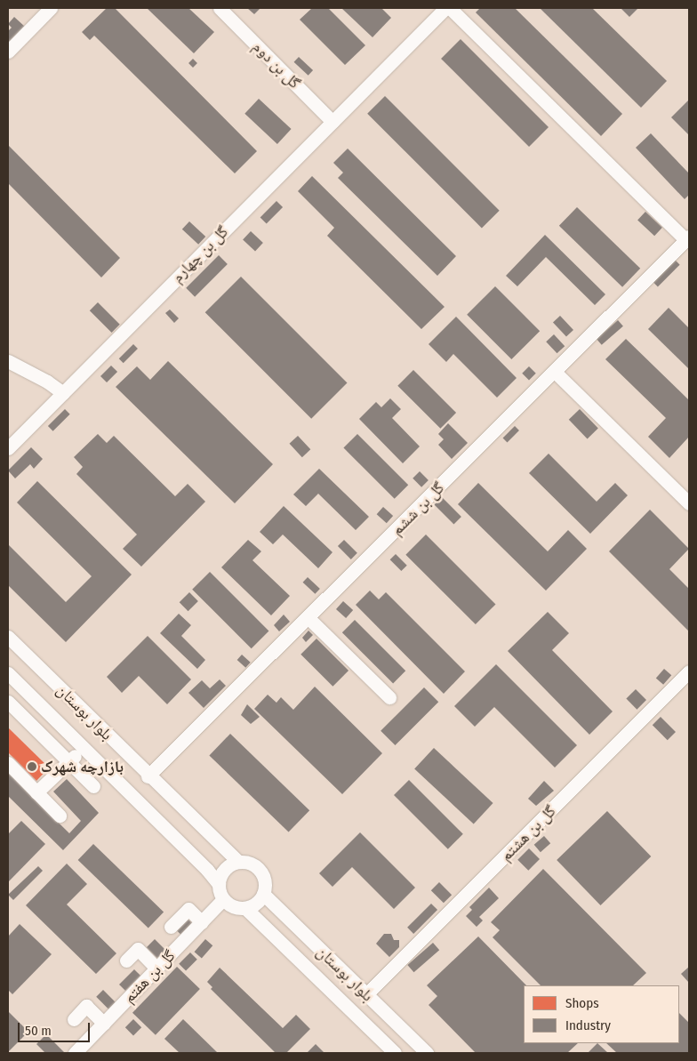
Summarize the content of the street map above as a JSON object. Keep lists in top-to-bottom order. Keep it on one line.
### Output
{"streets":{"street":["گل بن دوم","گل بن چهارم","گل بن ششم","بلوار بوستان","گل بن هشتم","گل بن هفتم"]},"crossings":[["گل بن دوم","گل بن چهارم"],["گل بن ششم","بلوار بوستان"],["بلوار بوستان","گل بن هشتم"],["بلوار بوستان","گل بن هفتم"]],"places":["بازارچه شهرک"],"legend":["Shops","Industry"],"scale_bar":"50 m"}
